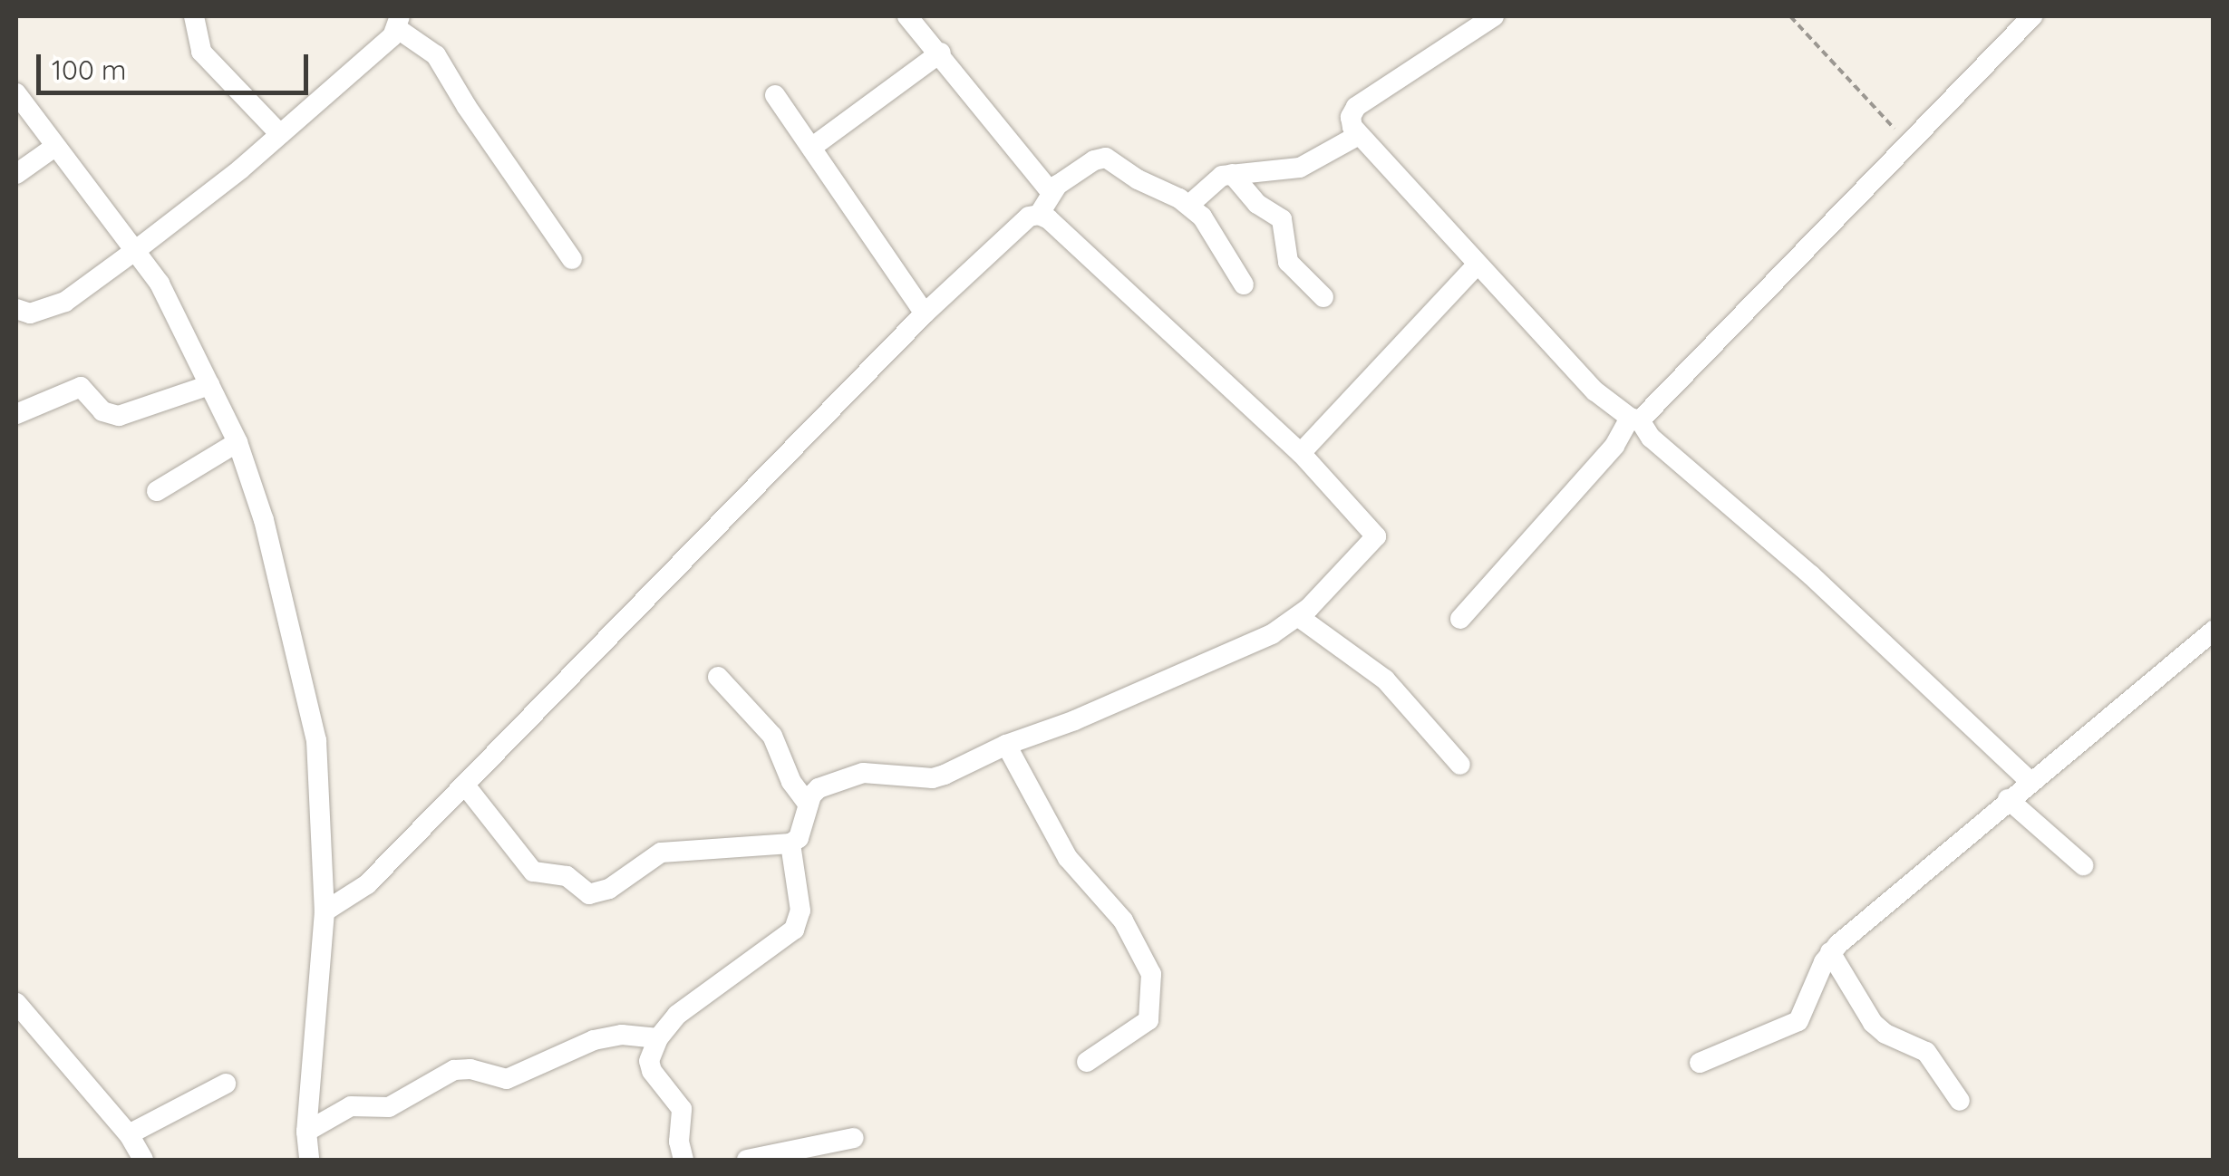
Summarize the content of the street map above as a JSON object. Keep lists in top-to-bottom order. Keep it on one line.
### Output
{"scale_bar":"100 m"}
